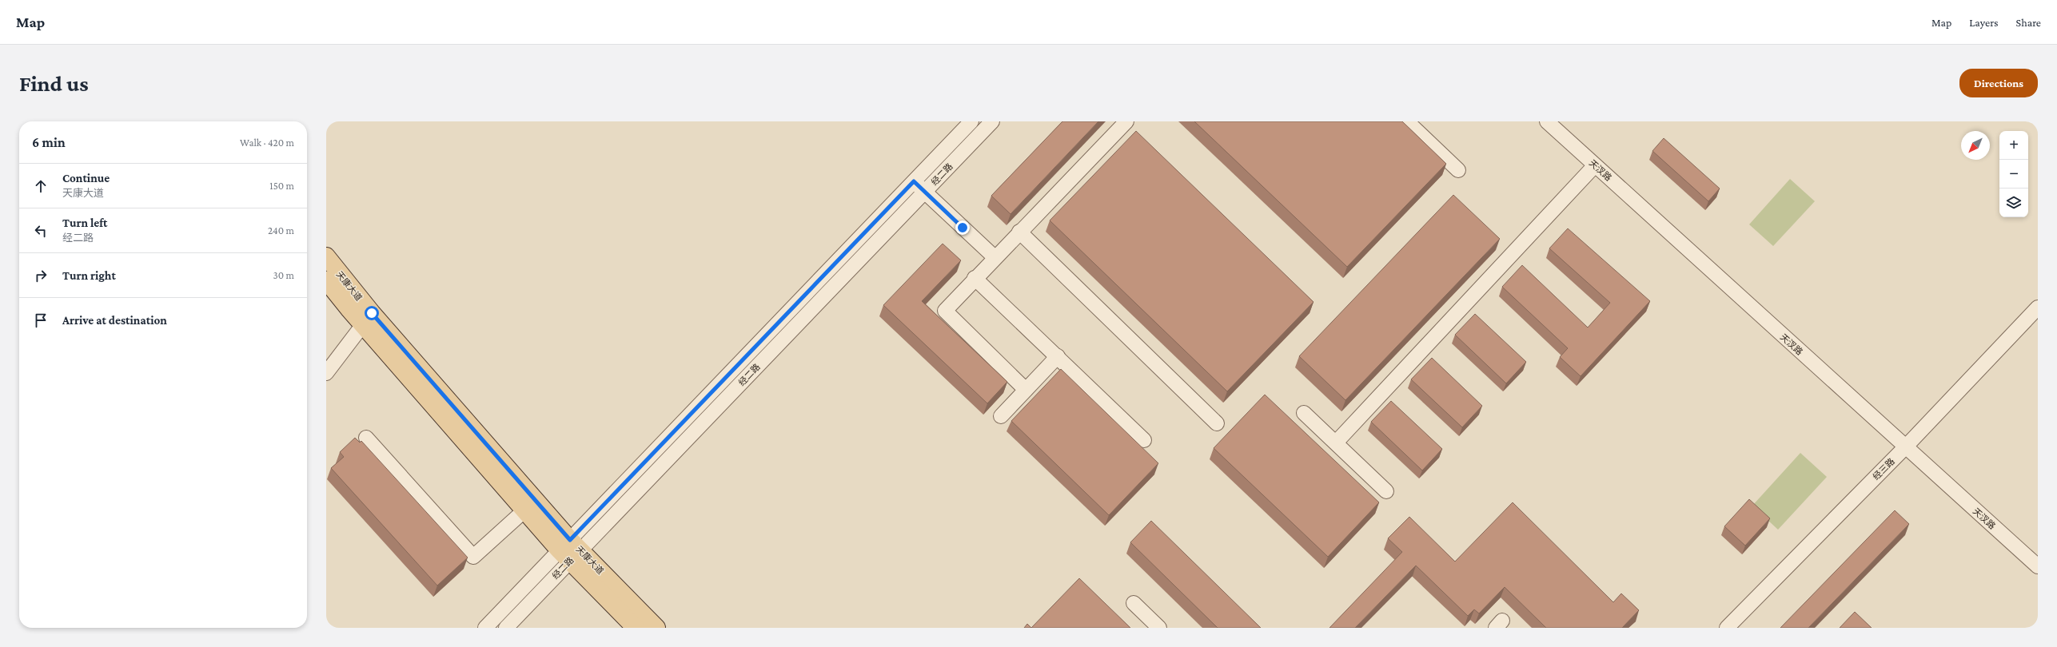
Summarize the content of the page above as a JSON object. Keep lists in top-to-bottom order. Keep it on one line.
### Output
{"streets":{"main road":["天康大道"],"street":["天汊路","经二路","经三路"]},"crossings":[["天汊路","经三路"],["经二路","天康大道"]],"north":"bottom left","page":{"header":"Map","nav":["Map","Layers","Share"],"buttons":"Directions","title":"Find us","heading":["6 min","Walk · 420 m"],"map_buttons":["+","−"],"list":[["Continue","天康大道","150 m"],["Turn left","经二路","240 m"],["Turn right","30 m"],"Arrive at destination"]}}
